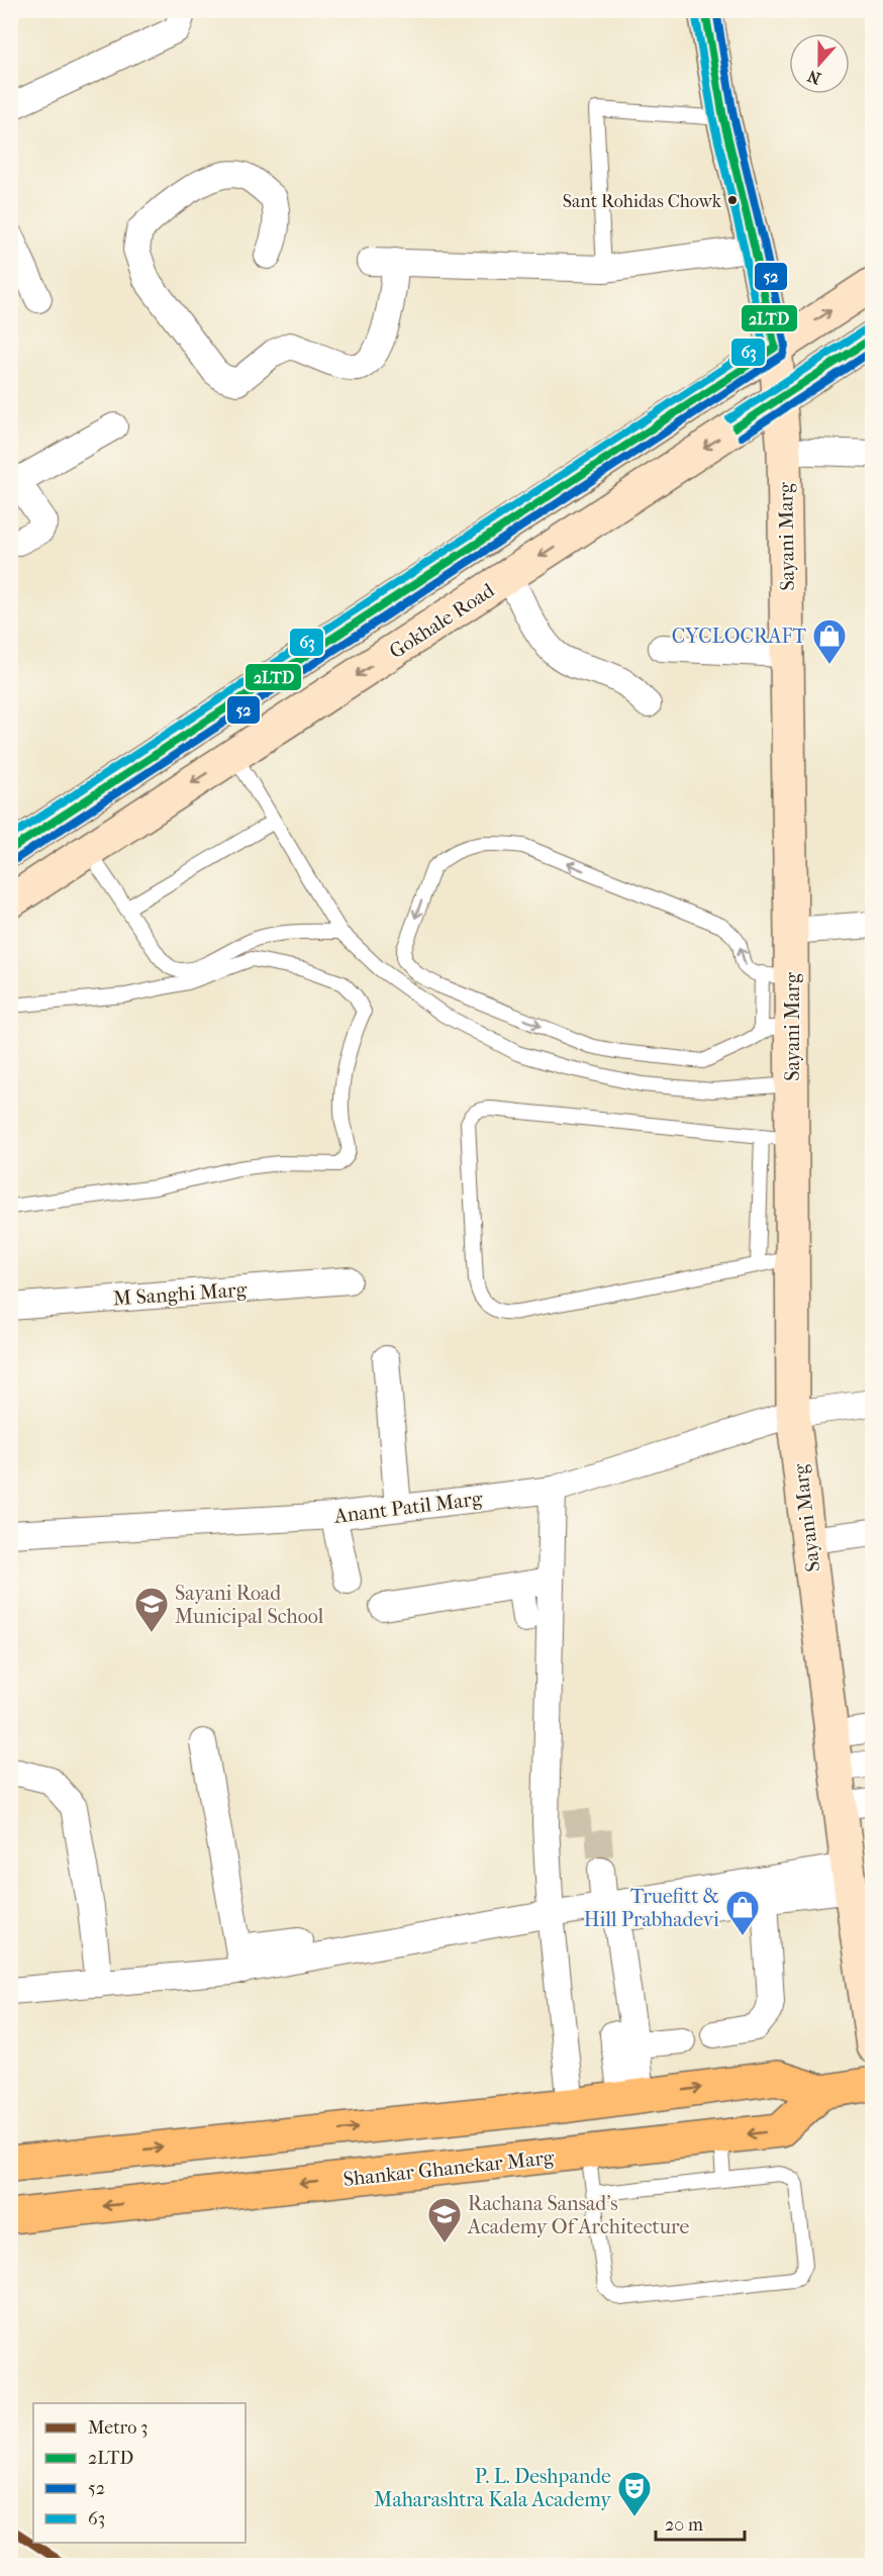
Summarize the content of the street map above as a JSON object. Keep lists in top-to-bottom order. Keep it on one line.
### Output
{"streets":{"main road":["Sayani Marg","Gokhale Road","Shankar Ghanekar Marg"],"street":["M Sanghi Marg","Anant Patil Marg"]},"crossings":[["Sayani Marg","Gokhale Road"],["Sayani Marg","Anant Patil Marg"]],"places":{"other":["Sant Rohidas Chowk"],"shop":["CYCLOCRAFT","Truefitt & Hill Prabhadevi"],"school or university":["Sayani Road Municipal School","Rachana Sansad's Academy Of Architecture"],"theatre":["P. L. Deshpande Maharashtra Kala Academy"]},"lines":["transit line 2LTD","transit line 52","transit line 63","metro line 3"],"legend":["Metro 3","2LTD","52","63"],"scale_bar":"20 m","north":"bottom"}
